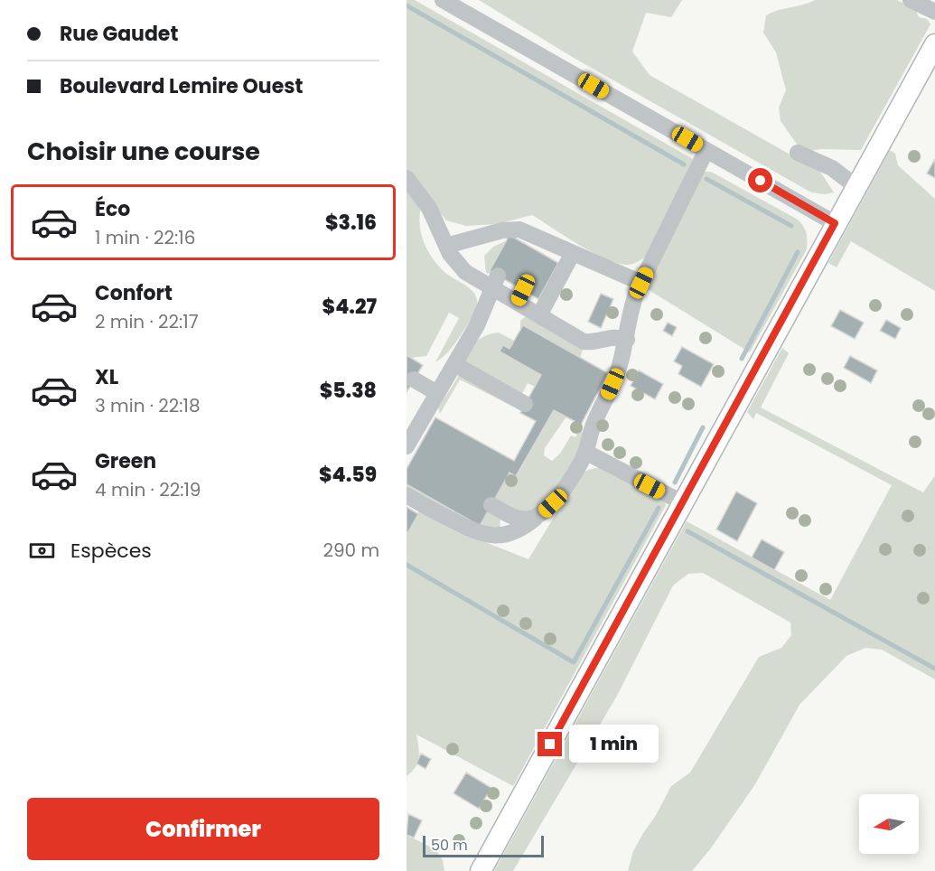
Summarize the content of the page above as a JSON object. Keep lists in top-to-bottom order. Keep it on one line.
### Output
{"scale_bar":"50 m","north":"left","page":{"banner":["Rue Gaudet","Boulevard Lemire Ouest"],"heading":"Choisir une course","list":[{"name":"Éco","note":"1 min · 22:16","value":"$3.16"},{"name":"Confort","note":"2 min · 22:17","value":"$4.27"},{"name":"XL","note":"3 min · 22:18","value":"$5.38"},{"name":"Green","note":"4 min · 22:19","value":"$4.59"}],"pay":["Espèces","290 m"],"bubble":"1 min","buttons":"Confirmer","scale":"50 m"}}
